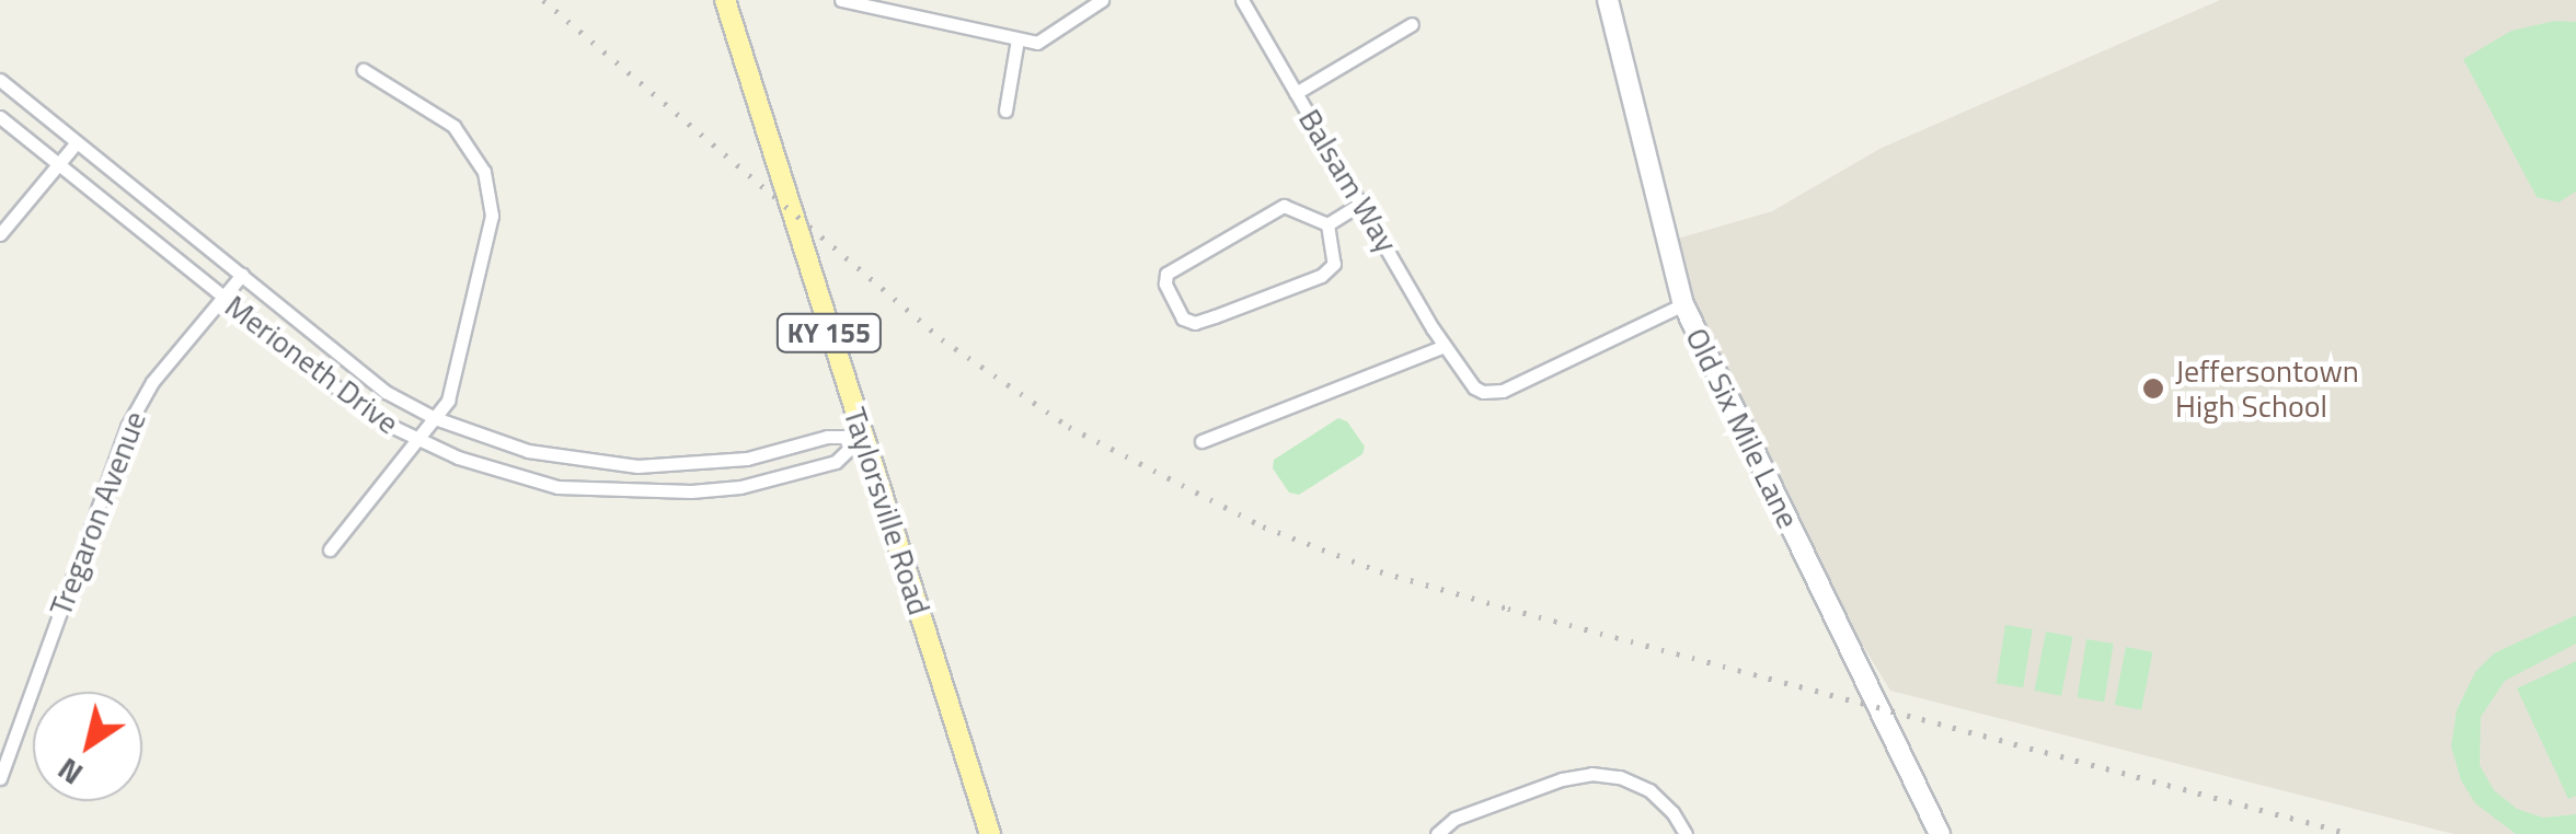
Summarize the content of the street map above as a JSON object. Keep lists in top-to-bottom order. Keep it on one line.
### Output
{"streets":{"main road":["KY 155","Taylorsville Road"],"street":["Balsam Way","Merioneth Drive","Old Six Mile Lane","Tregaron Avenue"]},"crossings":[["Balsam Way","Old Six Mile Lane"],["Merioneth Drive","Taylorsville Road"],["Merioneth Drive","Tregaron Avenue"]],"places":["Jeffersontown High School"],"north":"bottom left"}
